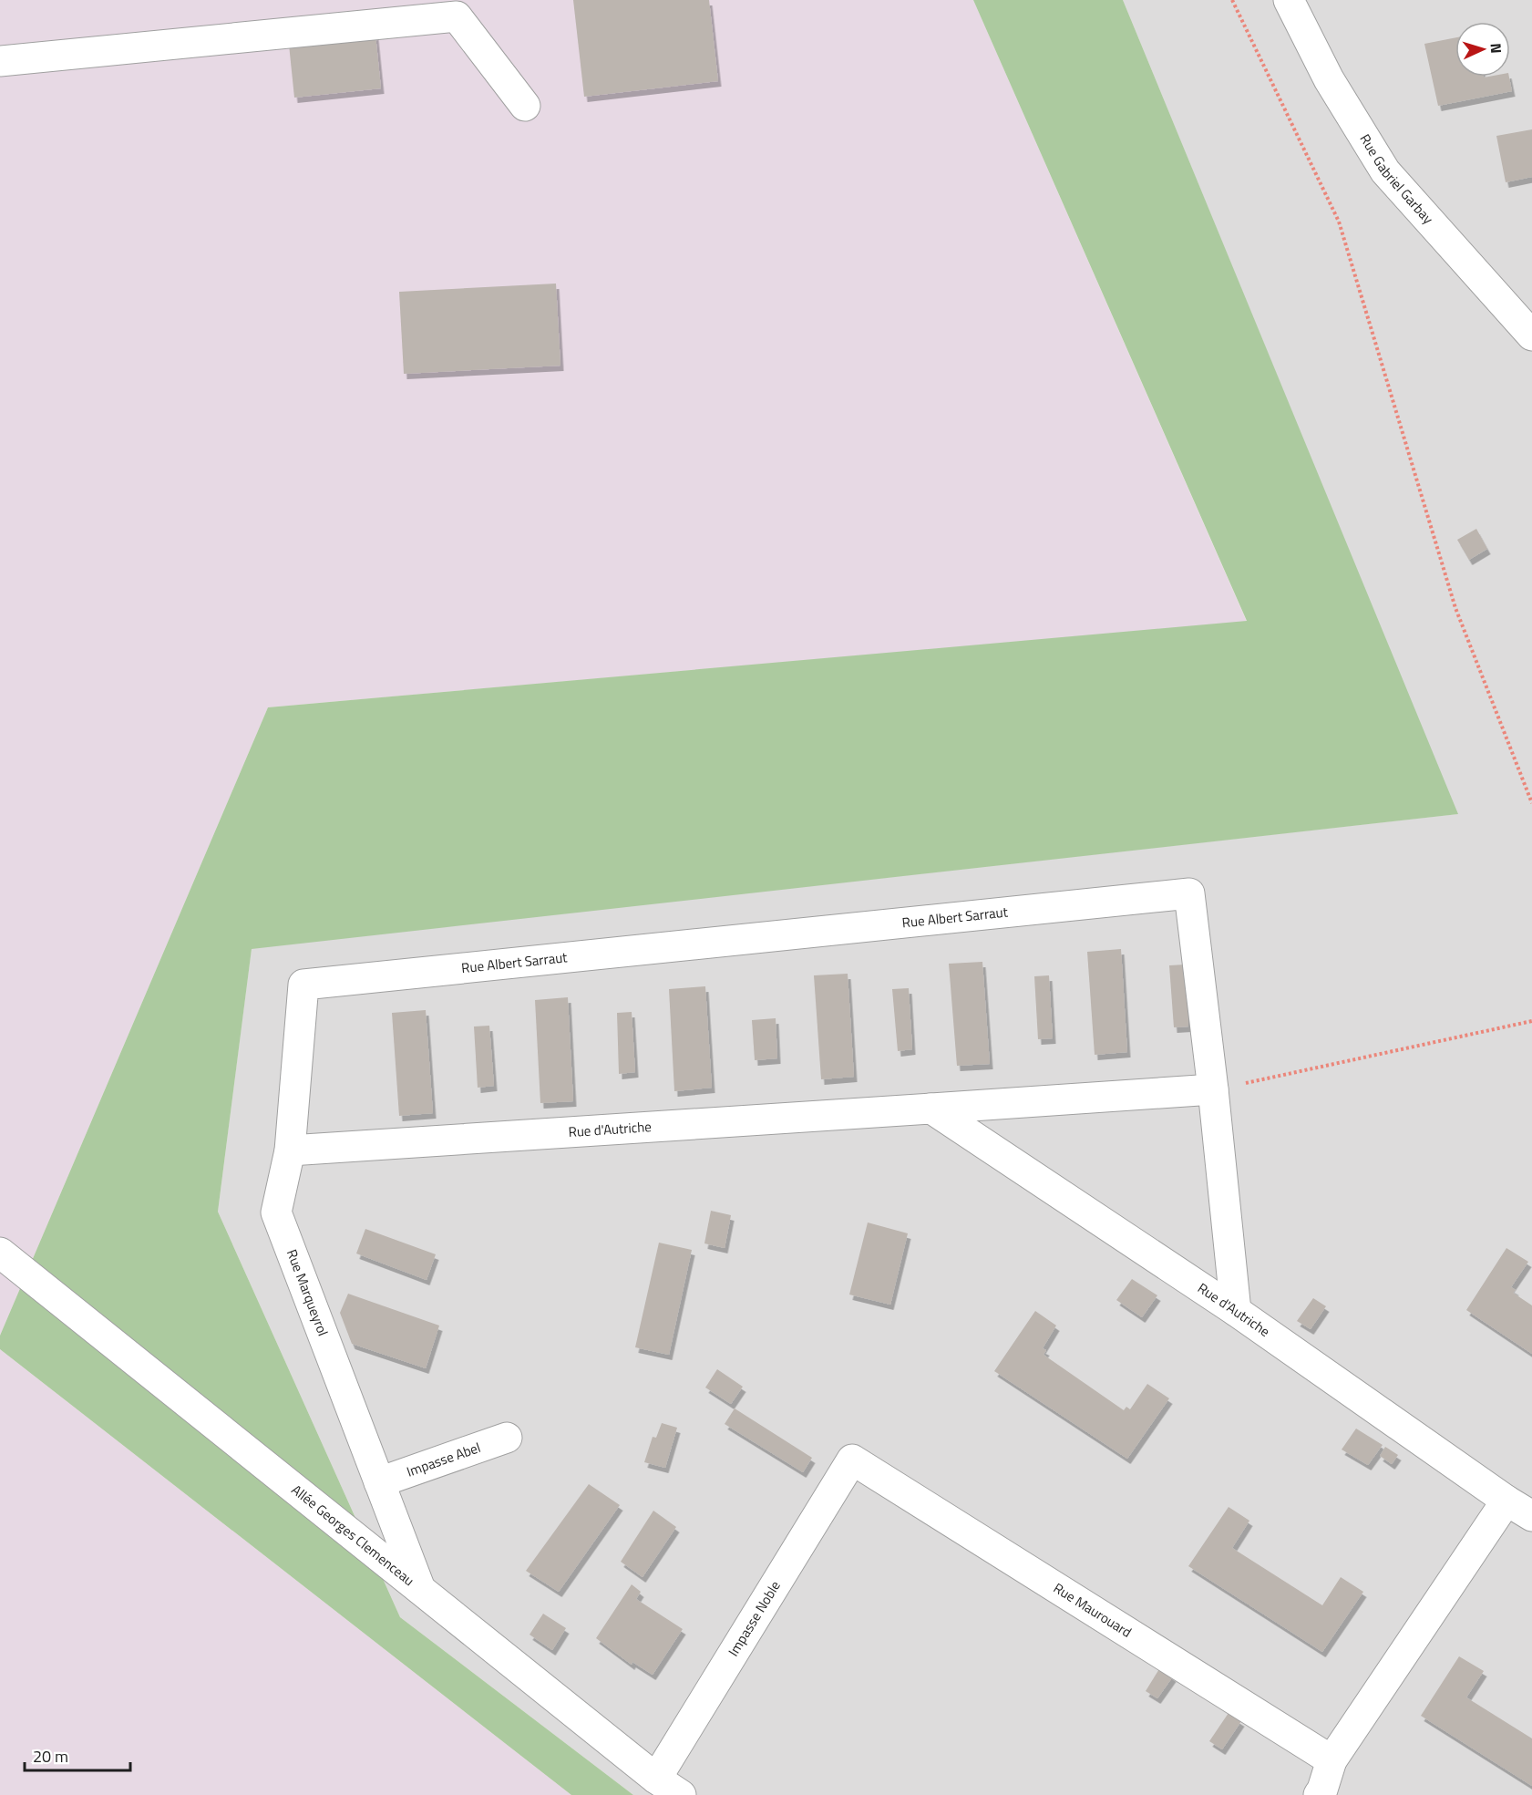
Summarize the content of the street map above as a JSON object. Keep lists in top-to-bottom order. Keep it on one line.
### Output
{"streets":{"street":["Rue Gabriel Garbay","Rue Albert Sarraut","Rue d'Autriche","Rue Marqueyrol","Impasse Abel","Allée Georges Clemenceau","Rue Maurouard","Impasse Noble"]},"crossings":[["Rue Albert Sarraut","Rue d'Autriche"],["Rue Albert Sarraut","Rue Marqueyrol"],["Rue d'Autriche","Rue Marqueyrol"],["Rue Marqueyrol","Impasse Abel"],["Rue Marqueyrol","Allée Georges Clemenceau"],["Allée Georges Clemenceau","Impasse Noble"],["Rue Maurouard","Impasse Noble"]],"scale_bar":"20 m","north":"right"}
